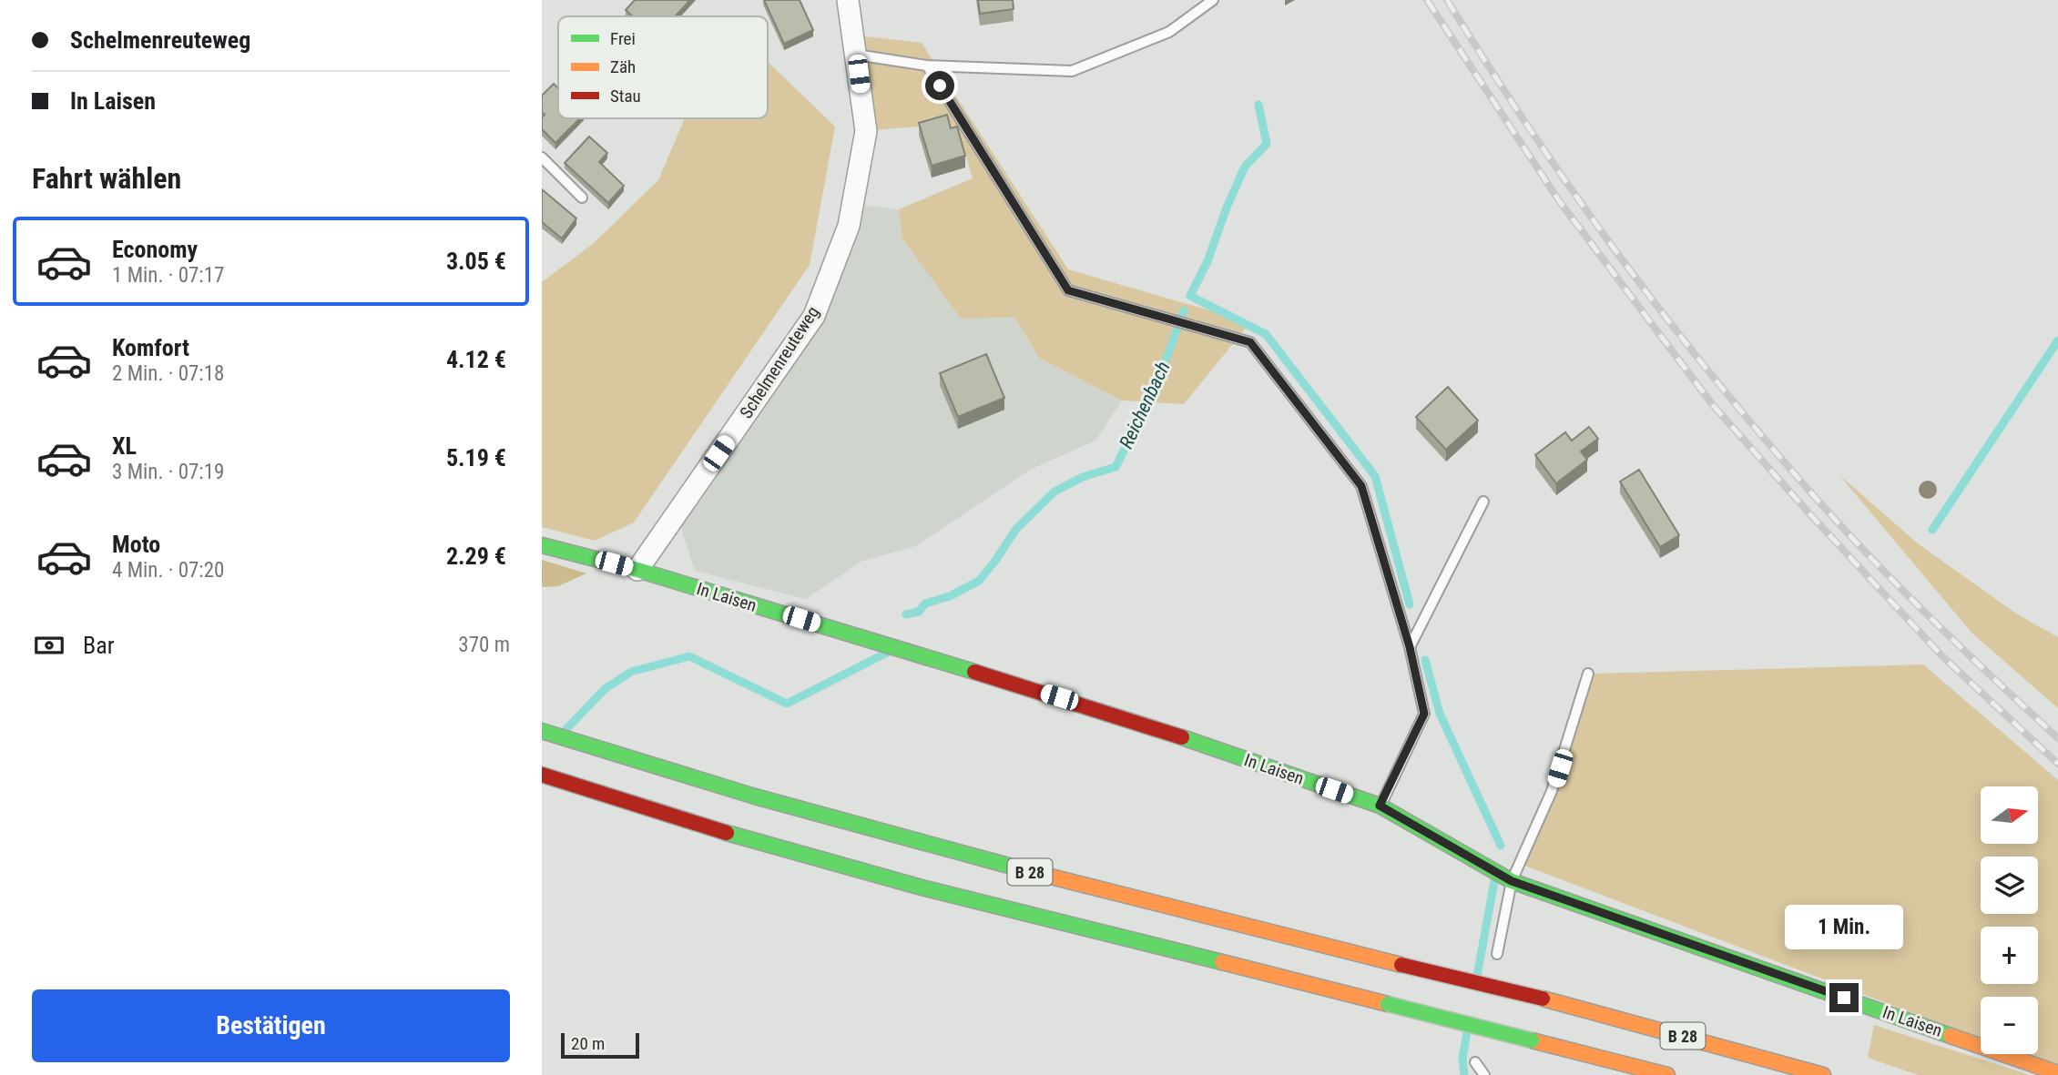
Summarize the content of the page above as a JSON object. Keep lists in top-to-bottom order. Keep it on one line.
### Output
{"streets":{"main road":["In Laisen","B 28"],"street":["Schelmenreuteweg"]},"crossings":[["Schelmenreuteweg","In Laisen"]],"water":["Reichenbach"],"legend":["Frei","Zäh","Stau"],"scale_bar":"20 m","north":"right","page":{"banner":["Schelmenreuteweg","In Laisen"],"heading":"Fahrt wählen","list":[{"name":"Economy","note":"1 Min. · 07:17","value":"3.05 €"},{"name":"Komfort","note":"2 Min. · 07:18","value":"4.12 €"},{"name":"XL","note":"3 Min. · 07:19","value":"5.19 €"},{"name":"Moto","note":"4 Min. · 07:20","value":"2.29 €"}],"pay":["Bar","370 m"],"map_buttons":["+","−"],"bubble":"1 Min.","buttons":"Bestätigen","scale":"20 m"}}
